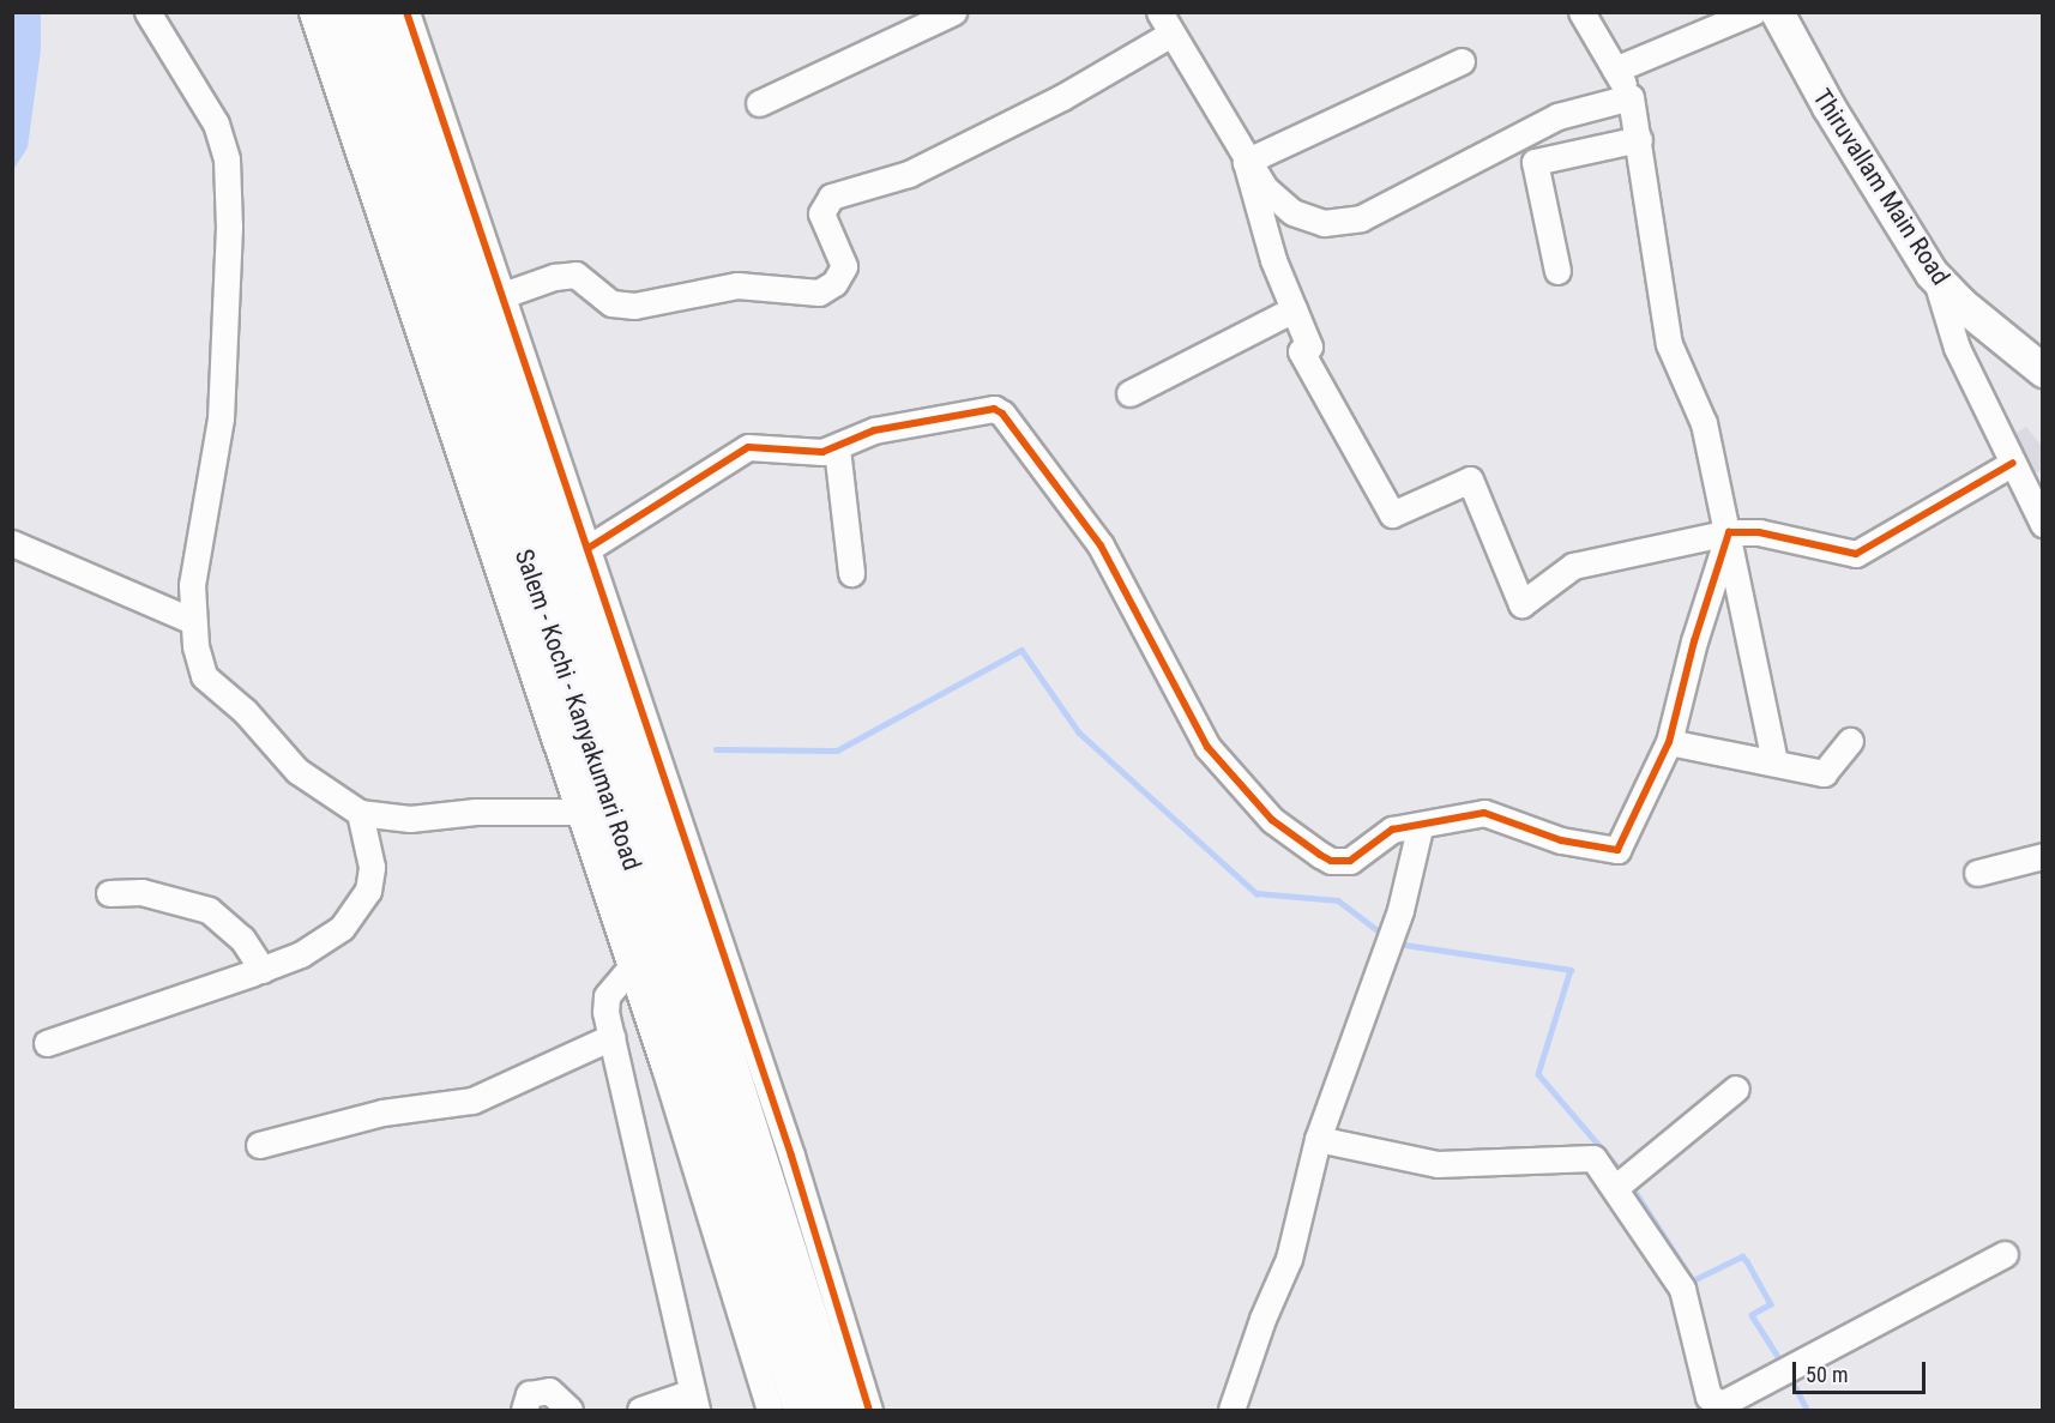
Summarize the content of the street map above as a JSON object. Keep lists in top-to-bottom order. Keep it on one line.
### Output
{"streets":{"highway":["Salem - Kochi - Kanyakumari Road"],"main road":["Thiruvallam Main Road"]},"scale_bar":"50 m"}
